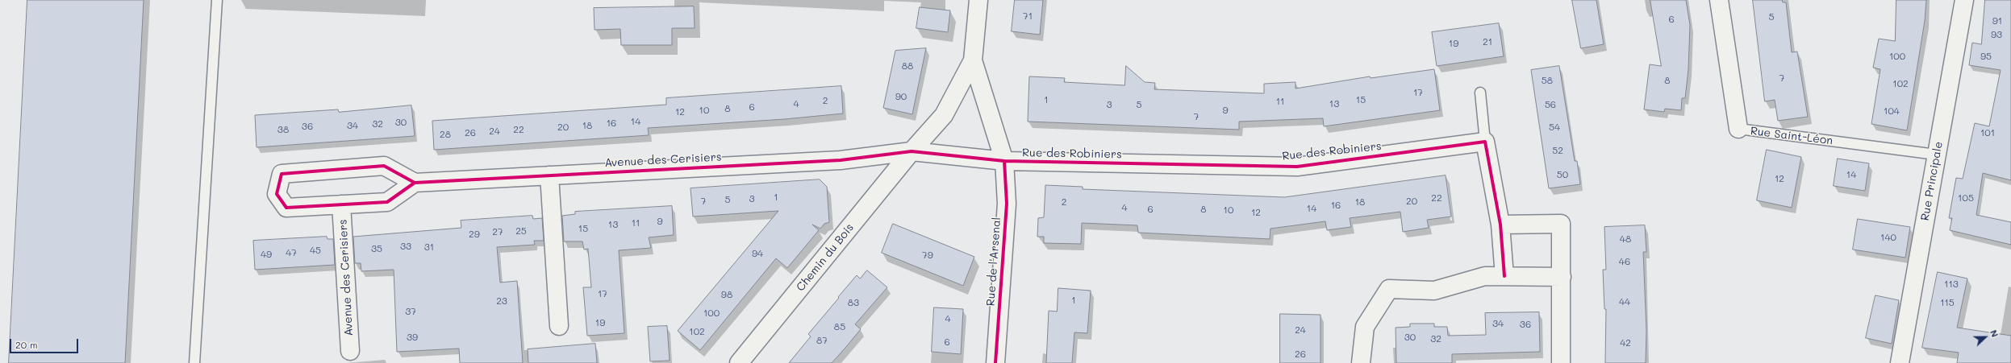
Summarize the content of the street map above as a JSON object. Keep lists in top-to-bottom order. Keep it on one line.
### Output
{"streets":{"street":["Rue Saint-Léon","Rue des Robiniers","Avenue des Cerisiers","Rue Principale","Chemin du Bois","Rue de l'Arsenal"]},"crossings":[["Rue Saint-Léon","Rue Principale"],["Rue des Robiniers","Chemin du Bois"],["Rue des Robiniers","Rue de l'Arsenal"],["Avenue des Cerisiers","Chemin du Bois"],["Chemin du Bois","Rue de l'Arsenal"]],"house_numbers":["71","5","6","91","93","21","19","100","95","88","7","58","8","102","17","90","1","15","2","11","4","13","3","5","56","6","8","10","9","104","12","7","14","30","16","32","34","18","36","20","54","38","22","24","26","101","28","52","50","14","12","1","22","105","3","5","7","20","2","18","16","4","14","6","8","10","12","9","11","13","15","25","27","29","140","48","33","31","35","45","47","94","49","79","46","113","17","98","1","23","44","83","115","37","100","4","19","34","36","85","24","102","39","30","32","87","6","42","26"],"scale_bar":"20 m","north":"right"}
